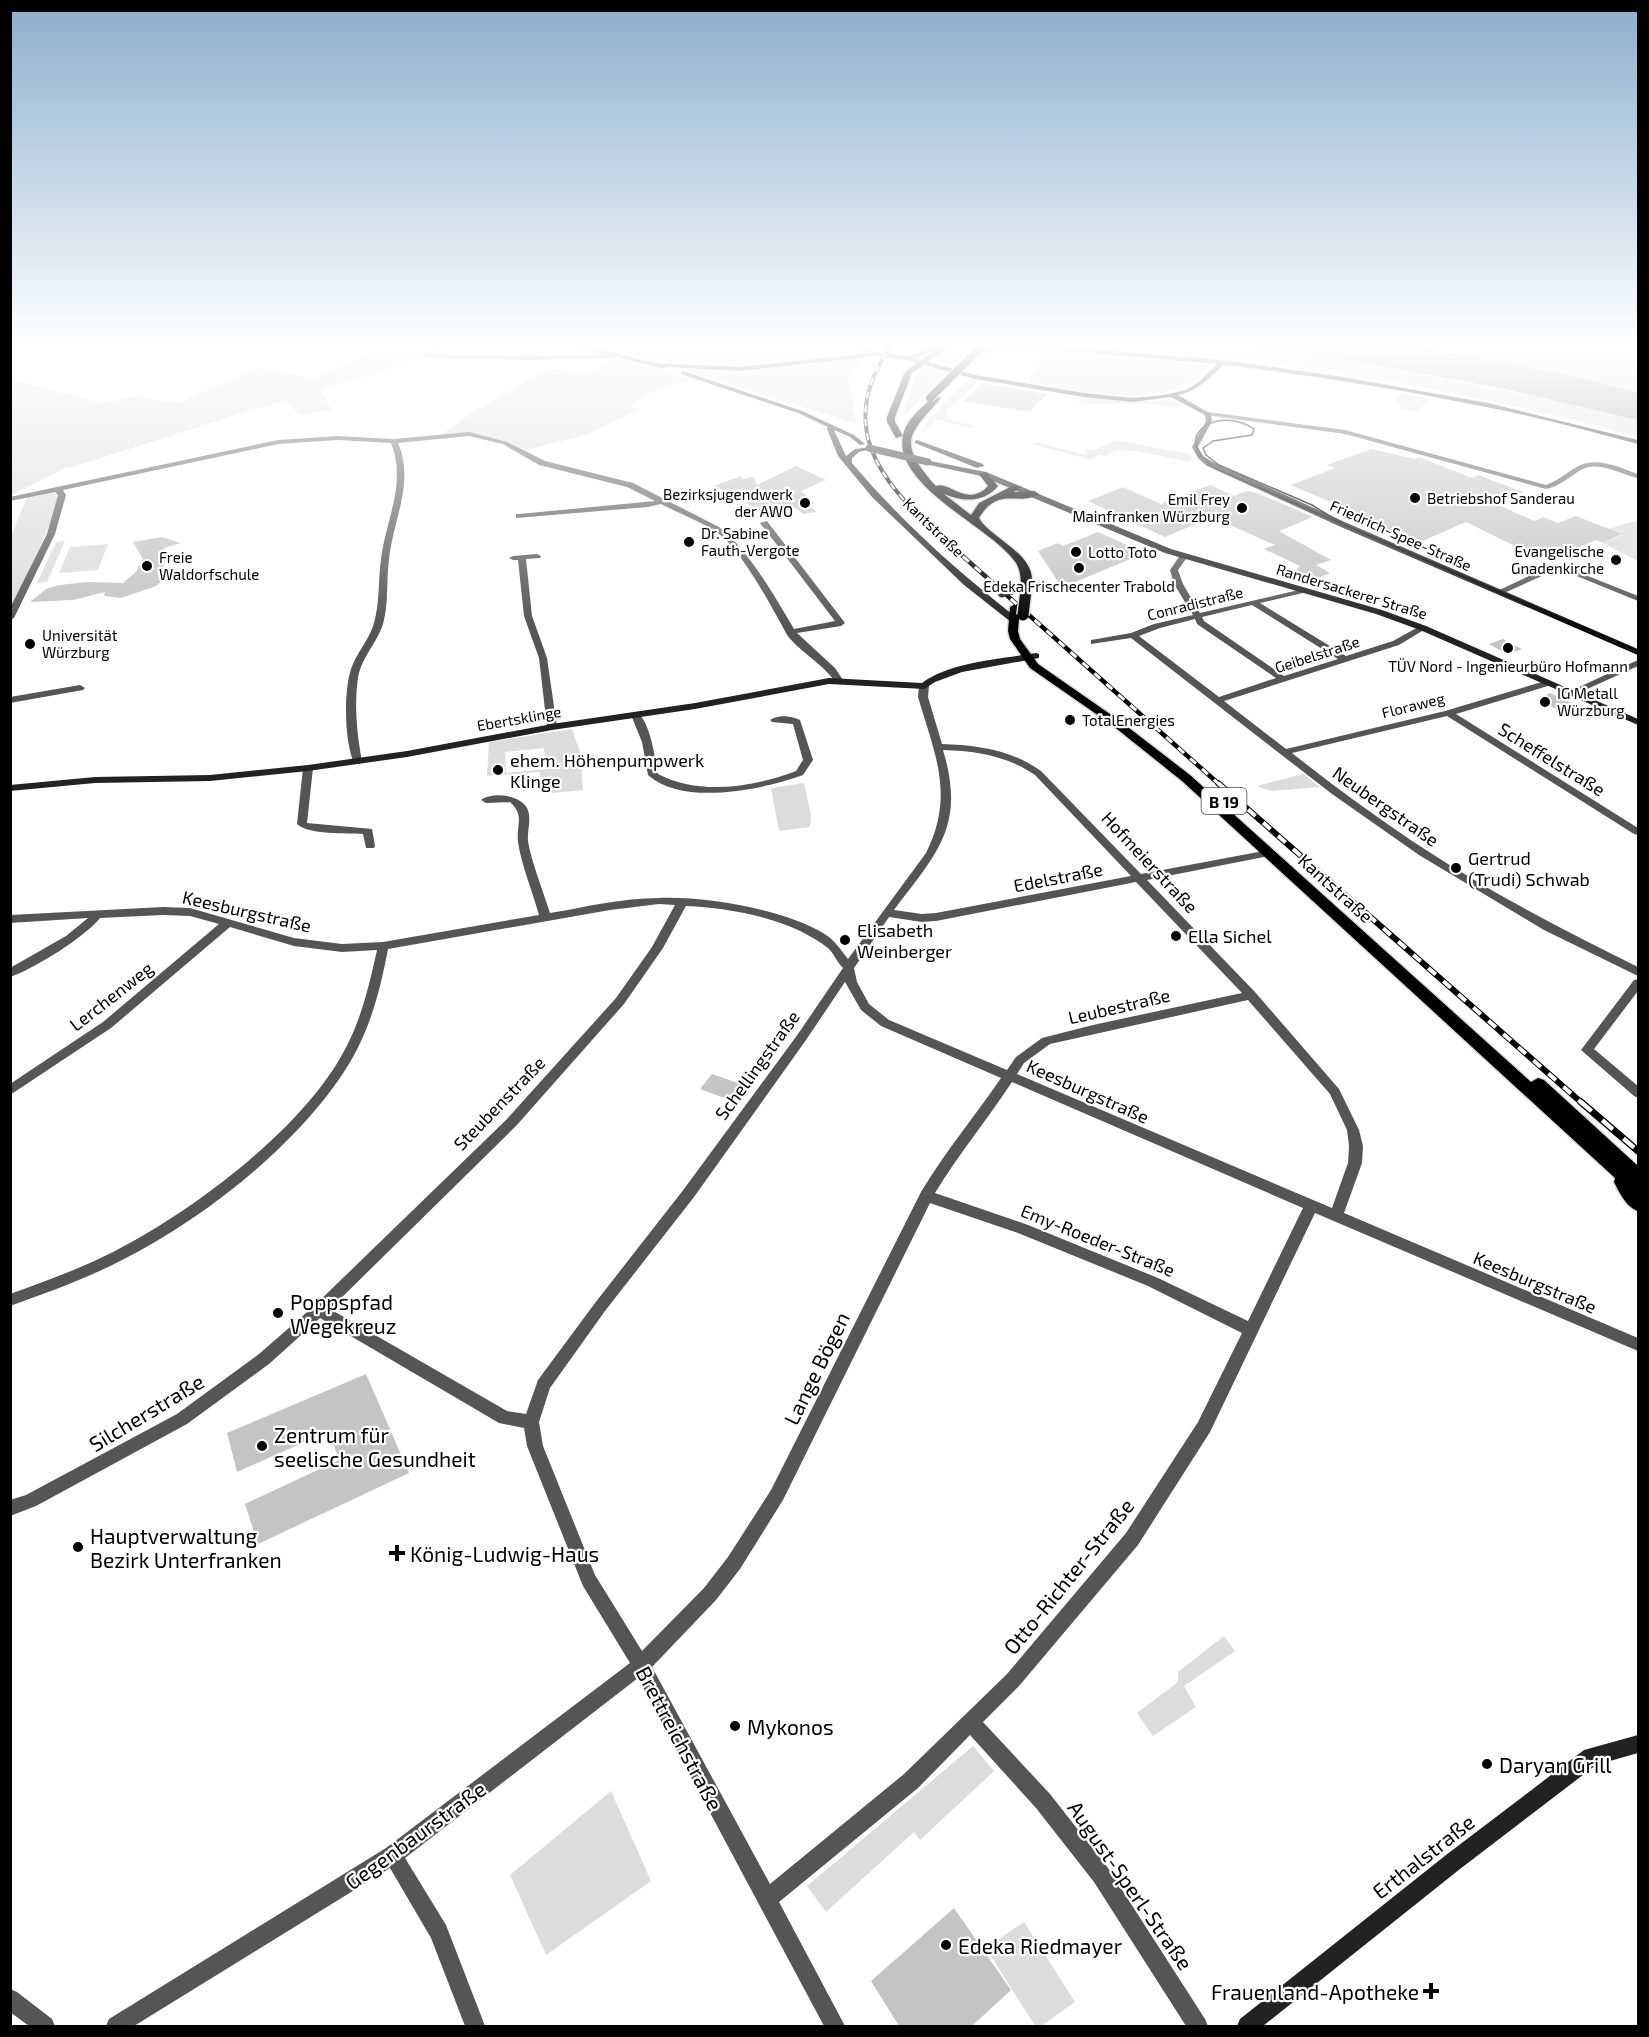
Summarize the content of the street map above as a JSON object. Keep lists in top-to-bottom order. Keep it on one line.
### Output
{"streets":{"main road":["Kantstraße","Friedrich-Spee-Straße","Randersackerer Straße","Ebertsklinge","B 19","Erthalstraße"],"street":["Conradistraße","Geibelstraße","Floraweg","Scheffelstraße","Neubergstraße","Hofmeierstraße","Edelstraße","Keesburgstraße","Lerchenweg","Leubestraße","Schellingstraße","Steubenstraße","Emy-Roeder-Straße","Lange Bögen","Silcherstraße","Otto-Richter-Straße","Brettreichstraße","Gegenbaurstraße","August-Sperl-Straße"]},"crossings":[["Kantstraße","B 19"],["Kantstraße","Edelstraße"],["Randersackerer Straße","Conradistraße"],["Randersackerer Straße","Geibelstraße"],["Randersackerer Straße","Floraweg"],["Randersackerer Straße","B 19"],["Conradistraße","Neubergstraße"],["Geibelstraße","Neubergstraße"],["Floraweg","Scheffelstraße"],["Floraweg","Neubergstraße"],["Ebertsklinge","Schellingstraße"],["Hofmeierstraße","Edelstraße"],["Hofmeierstraße","Keesburgstraße"],["Hofmeierstraße","Leubestraße"],["Hofmeierstraße","Schellingstraße"],["Edelstraße","Schellingstraße"],["Keesburgstraße","Lerchenweg"],["Keesburgstraße","Leubestraße"],["Keesburgstraße","Schellingstraße"],["Keesburgstraße","Steubenstraße"],["Keesburgstraße","Lange Bögen"],["Keesburgstraße","Otto-Richter-Straße"],["Leubestraße","Lange Bögen"],["Schellingstraße","Brettreichstraße"],["Steubenstraße","Silcherstraße"],["Emy-Roeder-Straße","Lange Bögen"],["Emy-Roeder-Straße","Otto-Richter-Straße"],["Lange Bögen","Brettreichstraße"],["Lange Bögen","Gegenbaurstraße"],["Otto-Richter-Straße","Brettreichstraße"],["Otto-Richter-Straße","August-Sperl-Straße"],["Brettreichstraße","Gegenbaurstraße"]],"places":{"other":["Betriebshof Sanderau","Bezirksjugendwerk der AWO","Emil Frey Mainfranken Würzburg","Dr. Sabine Fauth-Vergote","Lotto Toto","Evangelische Gnadenkirche","Freie Waldorfschule","Edeka Frischecenter Trabold","Universität Würzburg","TÜV Nord - Ingenieurbüro Hofmann","IG Metall Würzburg","TotalEnergies","ehem. Höhenpumpwerk Klinge","Gertrud (Trudi) Schwab","Ella Sichel","Elisabeth Weinberger","Poppspfad Wegekreuz","Zentrum für seelische Gesundheit","Hauptverwaltung Bezirk Unterfranken","Mykonos","Daryan Grill","Edeka Riedmayer"],"health":["König-Ludwig-Haus","Frauenland-Apotheke"]}}
